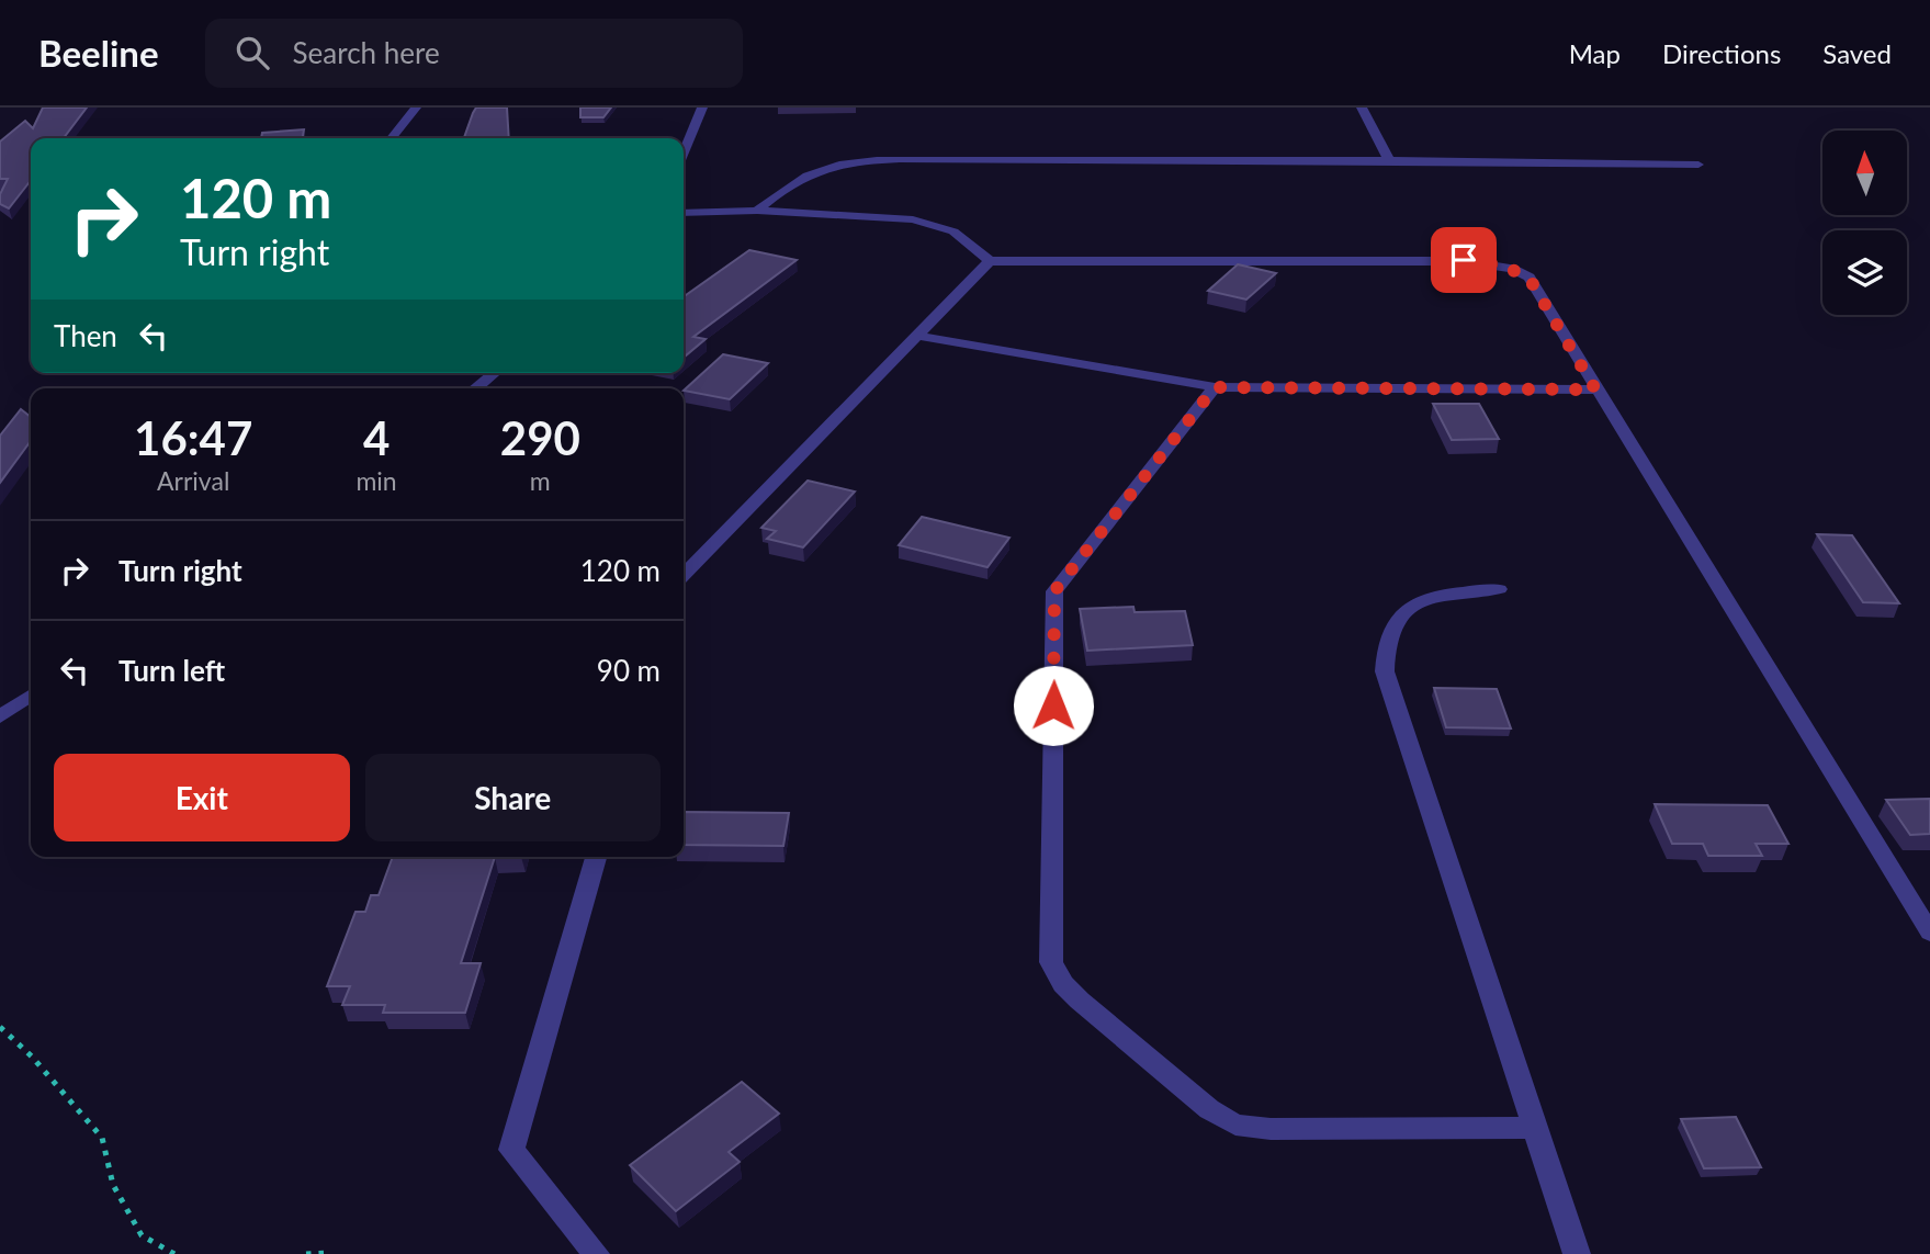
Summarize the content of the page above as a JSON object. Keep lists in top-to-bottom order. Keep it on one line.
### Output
{"north":"top","page":{"header":"Beeline","search":"Search here","nav":["Map","Directions","Saved"],"turn":["120 m","Turn right"],"then":"Then","eta":["16:47","Arrival","4","min","290","m"],"list":[{"name":"Turn right","value":"120 m"},{"name":"Turn left","value":"90 m"}],"buttons":["Exit","Share"]}}
